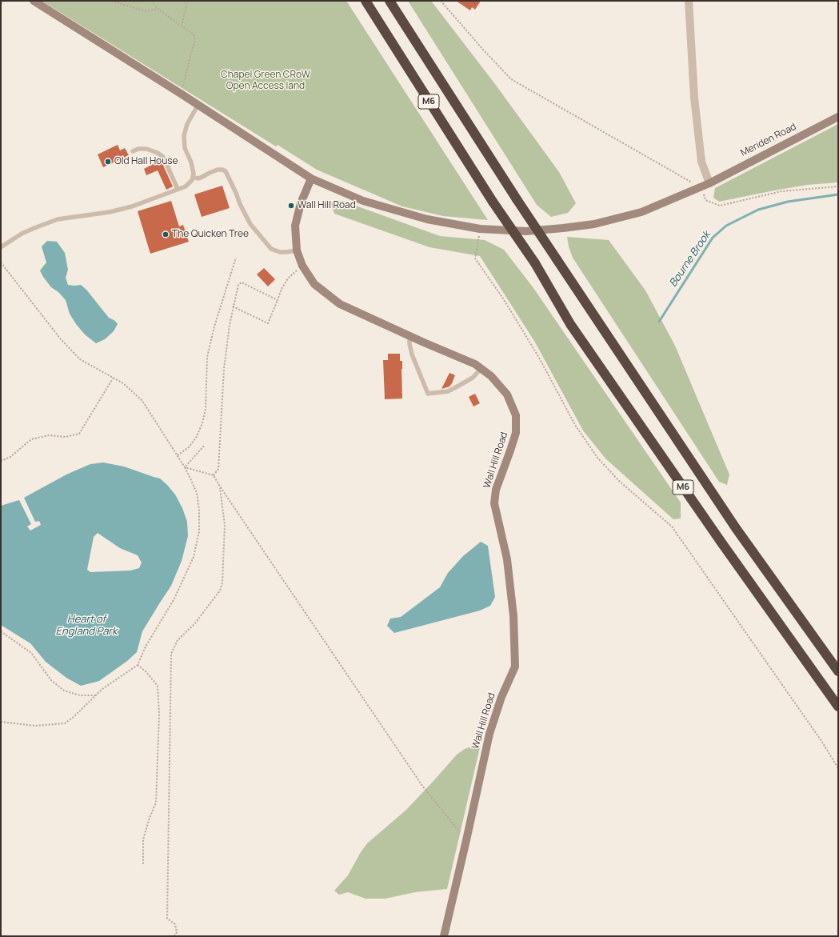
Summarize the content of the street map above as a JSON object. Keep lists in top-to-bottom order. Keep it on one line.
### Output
{"streets":{"highway":["M6"],"street":["Meriden Road","Wall Hill Road"]},"crossings":[["Meriden Road","Wall Hill Road"]],"water":["Bourne Brook","Heart of England Park"],"parks":["Chapel Green CRoW Open Access land"],"places":["Old Hall House","Wall Hill Road","The Quicken Tree"]}
